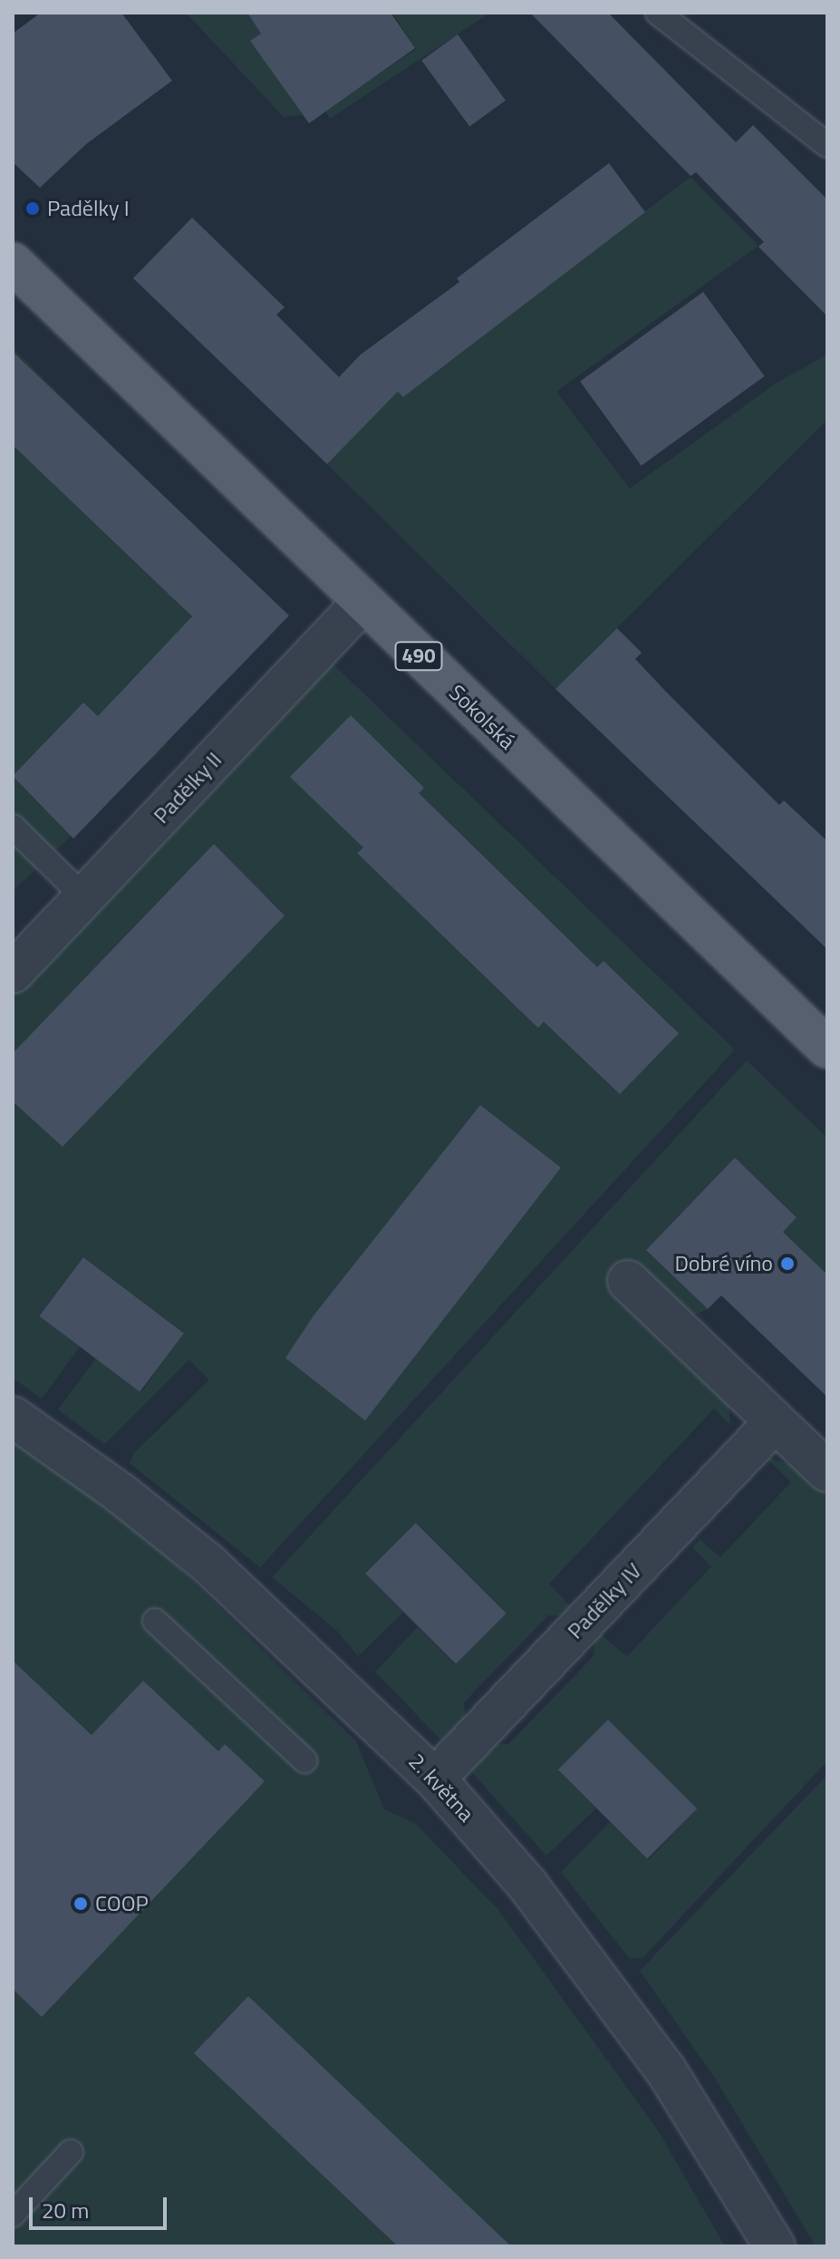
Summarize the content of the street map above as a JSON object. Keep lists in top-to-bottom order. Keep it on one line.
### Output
{"streets":{"main road":["490","Sokolská"],"street":["Padělky II","Padělky IV","2. května"]},"crossings":[["Sokolská","Padělky II"],["Padělky IV","2. května"]],"places":["Padělky I","Dobré víno","COOP"],"scale_bar":"20 m"}
